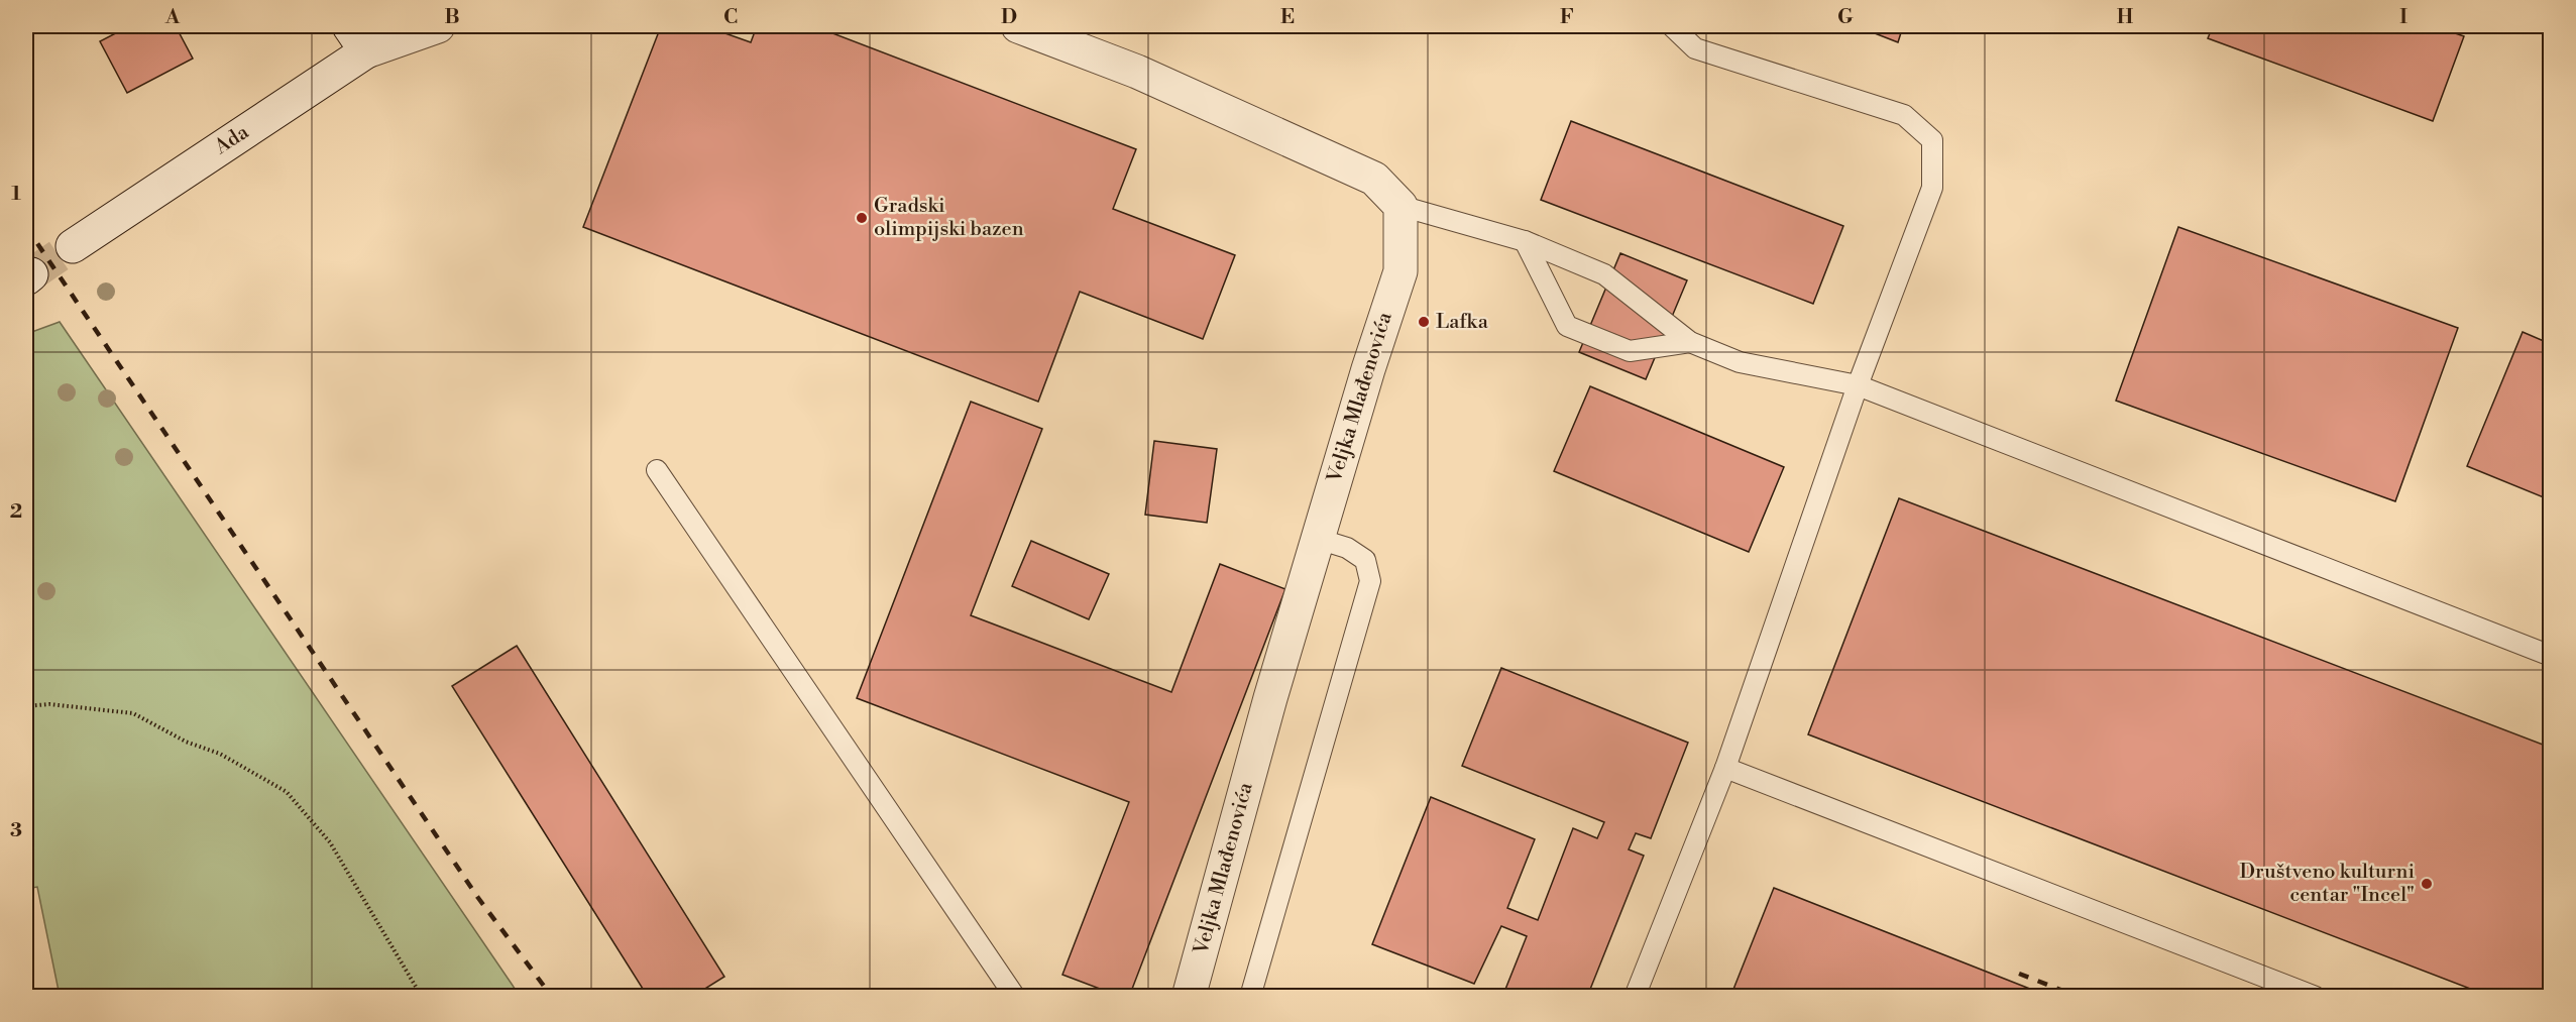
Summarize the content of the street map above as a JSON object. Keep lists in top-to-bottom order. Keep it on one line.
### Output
{"streets":{"street":["Ada","Veljka Mlađenovića"]},"places":["Gradski olimpijski bazen","Lafka","Društveno kulturni centar \"Incel\""],"grid":{"columns":["A","B","C","D","E","F","G","H","I"],"rows":["1","2","3"]}}
